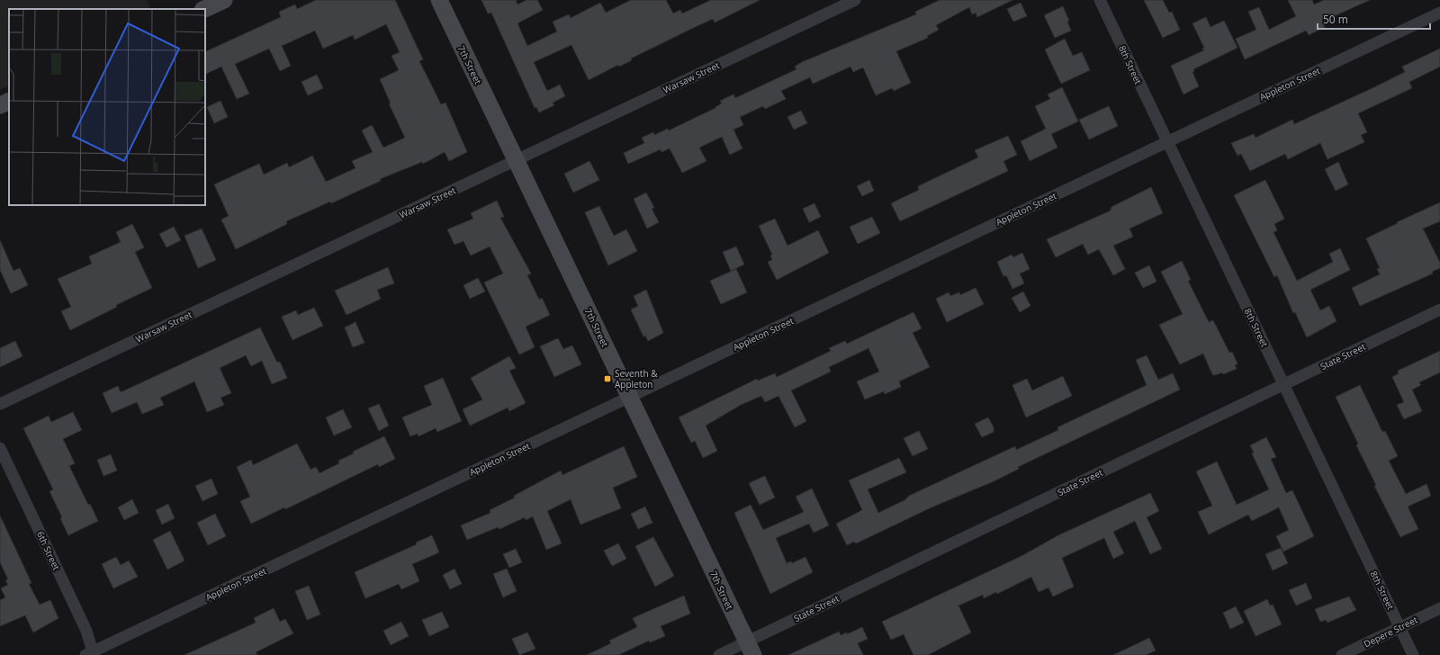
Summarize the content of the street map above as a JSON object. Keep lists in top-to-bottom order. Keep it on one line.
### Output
{"streets":{"street":["7th Street","8th Street","Warsaw Street","Appleton Street","State Street","6th Street","Depere Street"]},"crossings":[["7th Street","Warsaw Street"],["7th Street","Appleton Street"],["7th Street","State Street"],["8th Street","Appleton Street"],["8th Street","State Street"],["8th Street","Depere Street"],["Appleton Street","6th Street"]],"places":{"transit":["Seventh & Appleton"]},"scale_bar":"50 m"}
